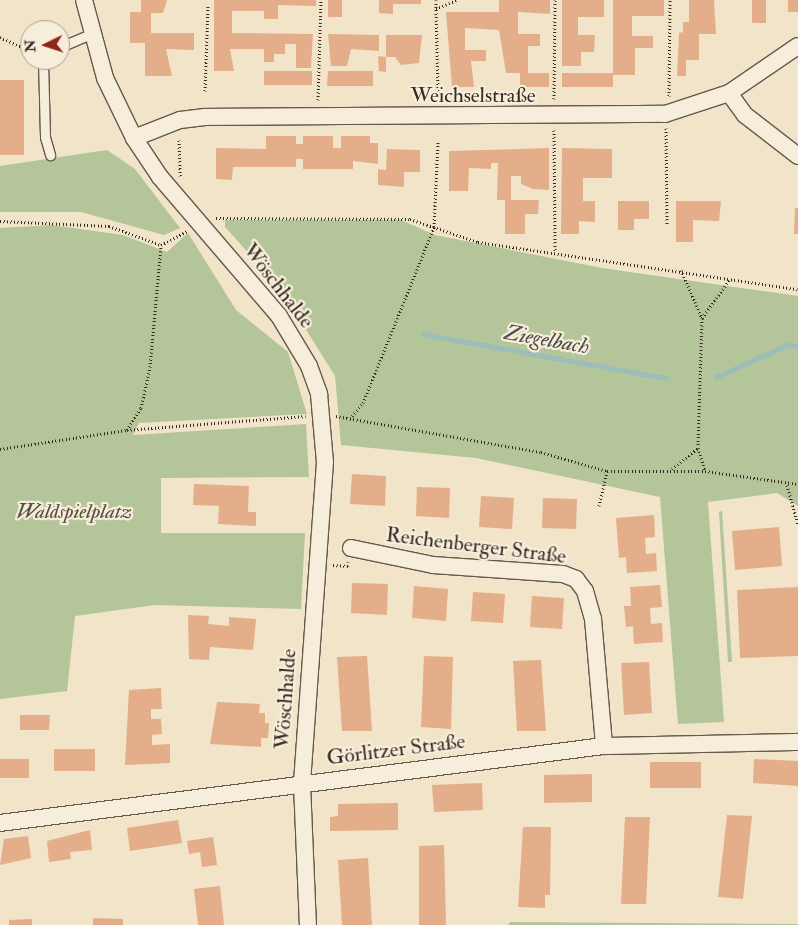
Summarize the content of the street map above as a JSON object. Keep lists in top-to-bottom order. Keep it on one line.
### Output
{"streets":{"street":["Weichselstraße","Wöschhalde","Reichenberger Straße","Görlitzer Straße"]},"crossings":[["Weichselstraße","Wöschhalde"],["Wöschhalde","Görlitzer Straße"],["Reichenberger Straße","Görlitzer Straße"]],"water":["Ziegelbach"],"parks":["Waldspielplatz"],"north":"left"}
